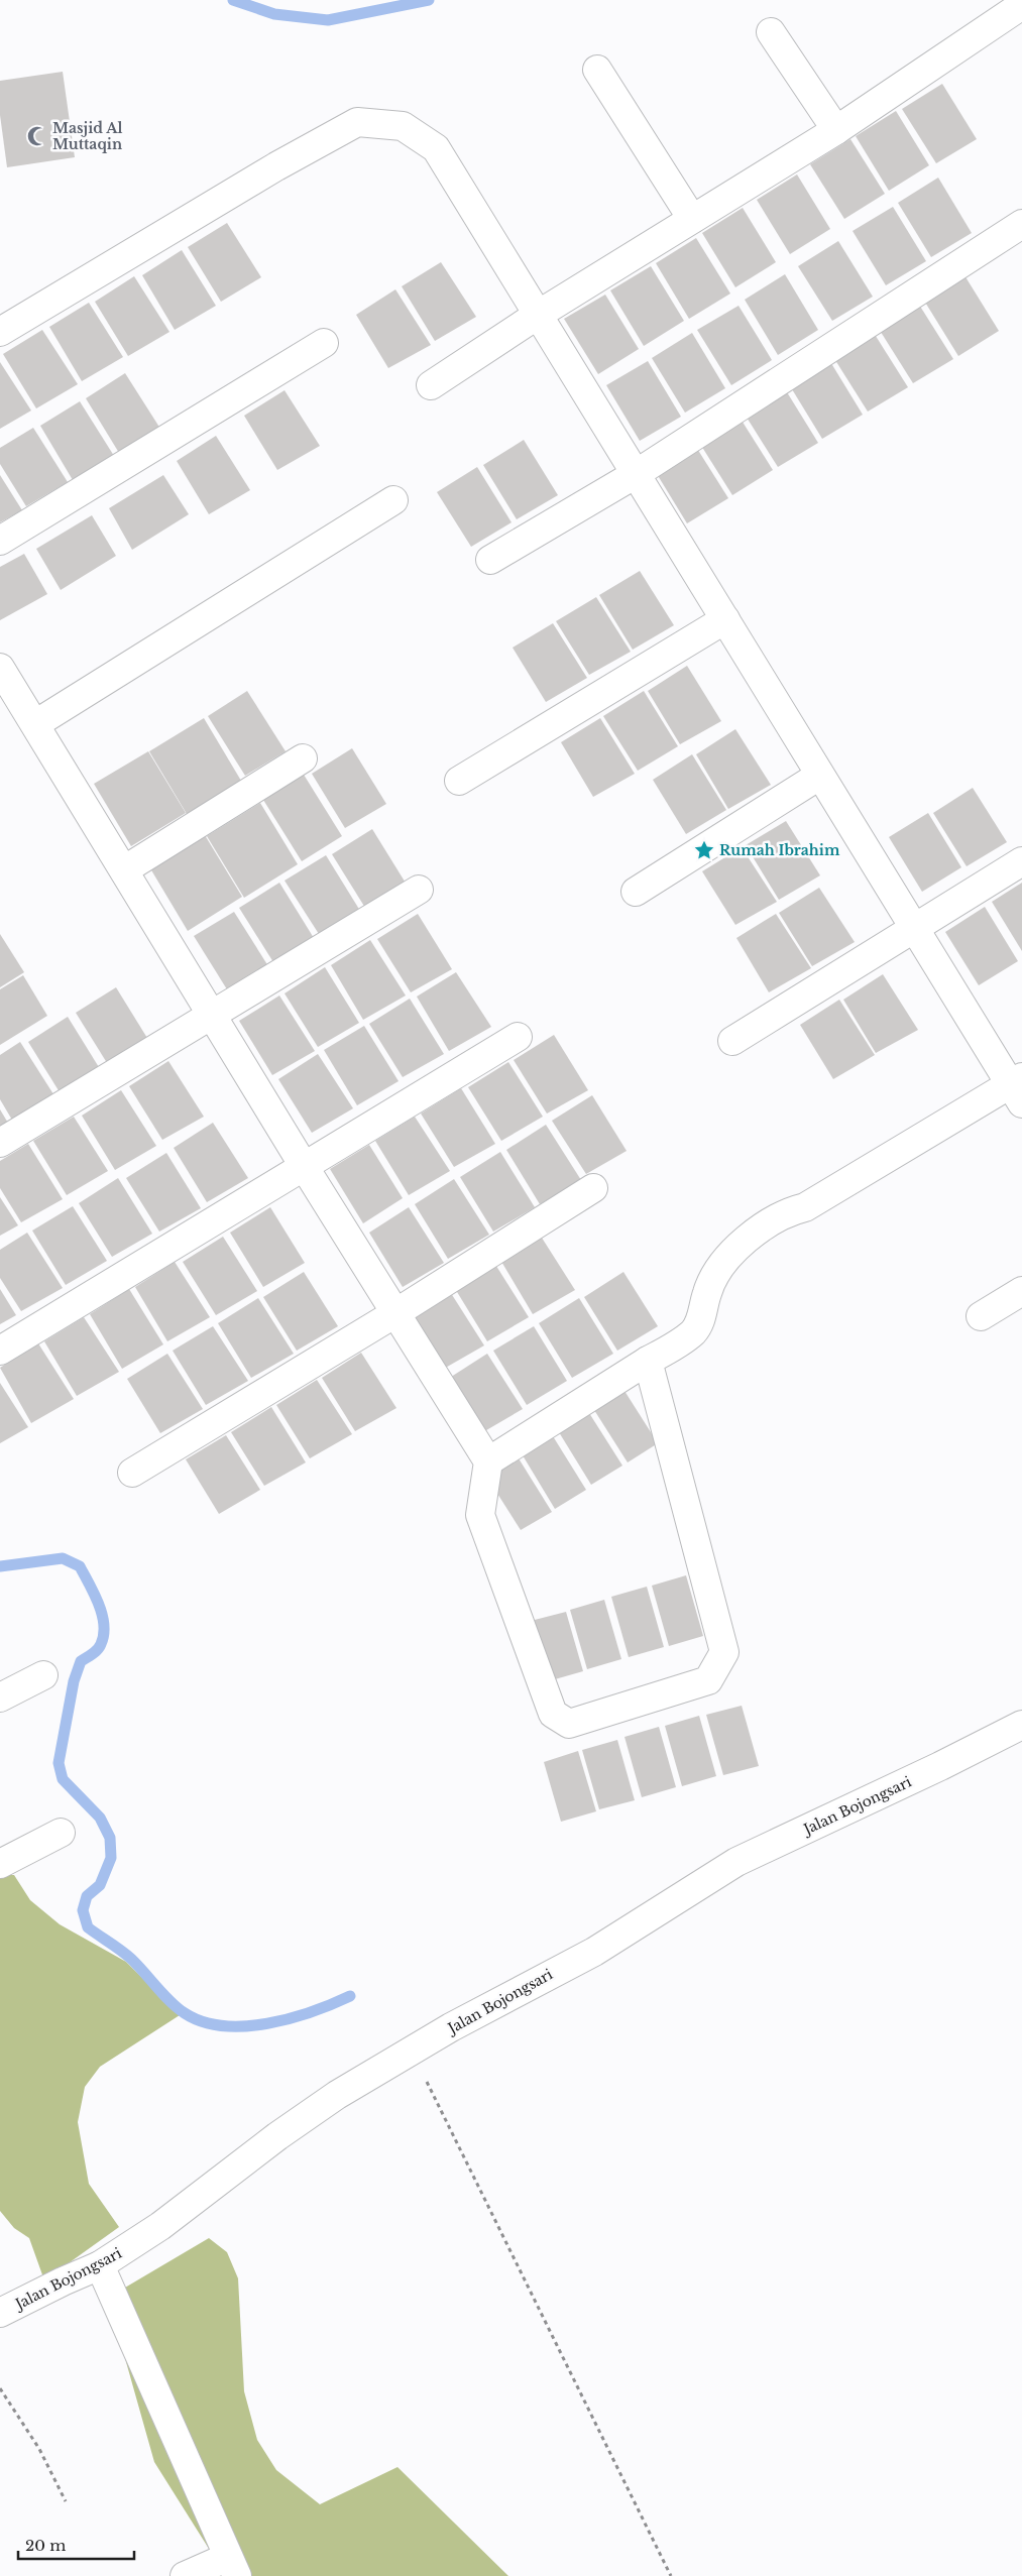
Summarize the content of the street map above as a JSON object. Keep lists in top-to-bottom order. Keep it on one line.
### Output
{"streets":{"street":["Jalan Bojongsari"]},"places":{"mosque":["Masjid Al Muttaqin"],"place":["Rumah Ibrahim"]},"scale_bar":"20 m"}
